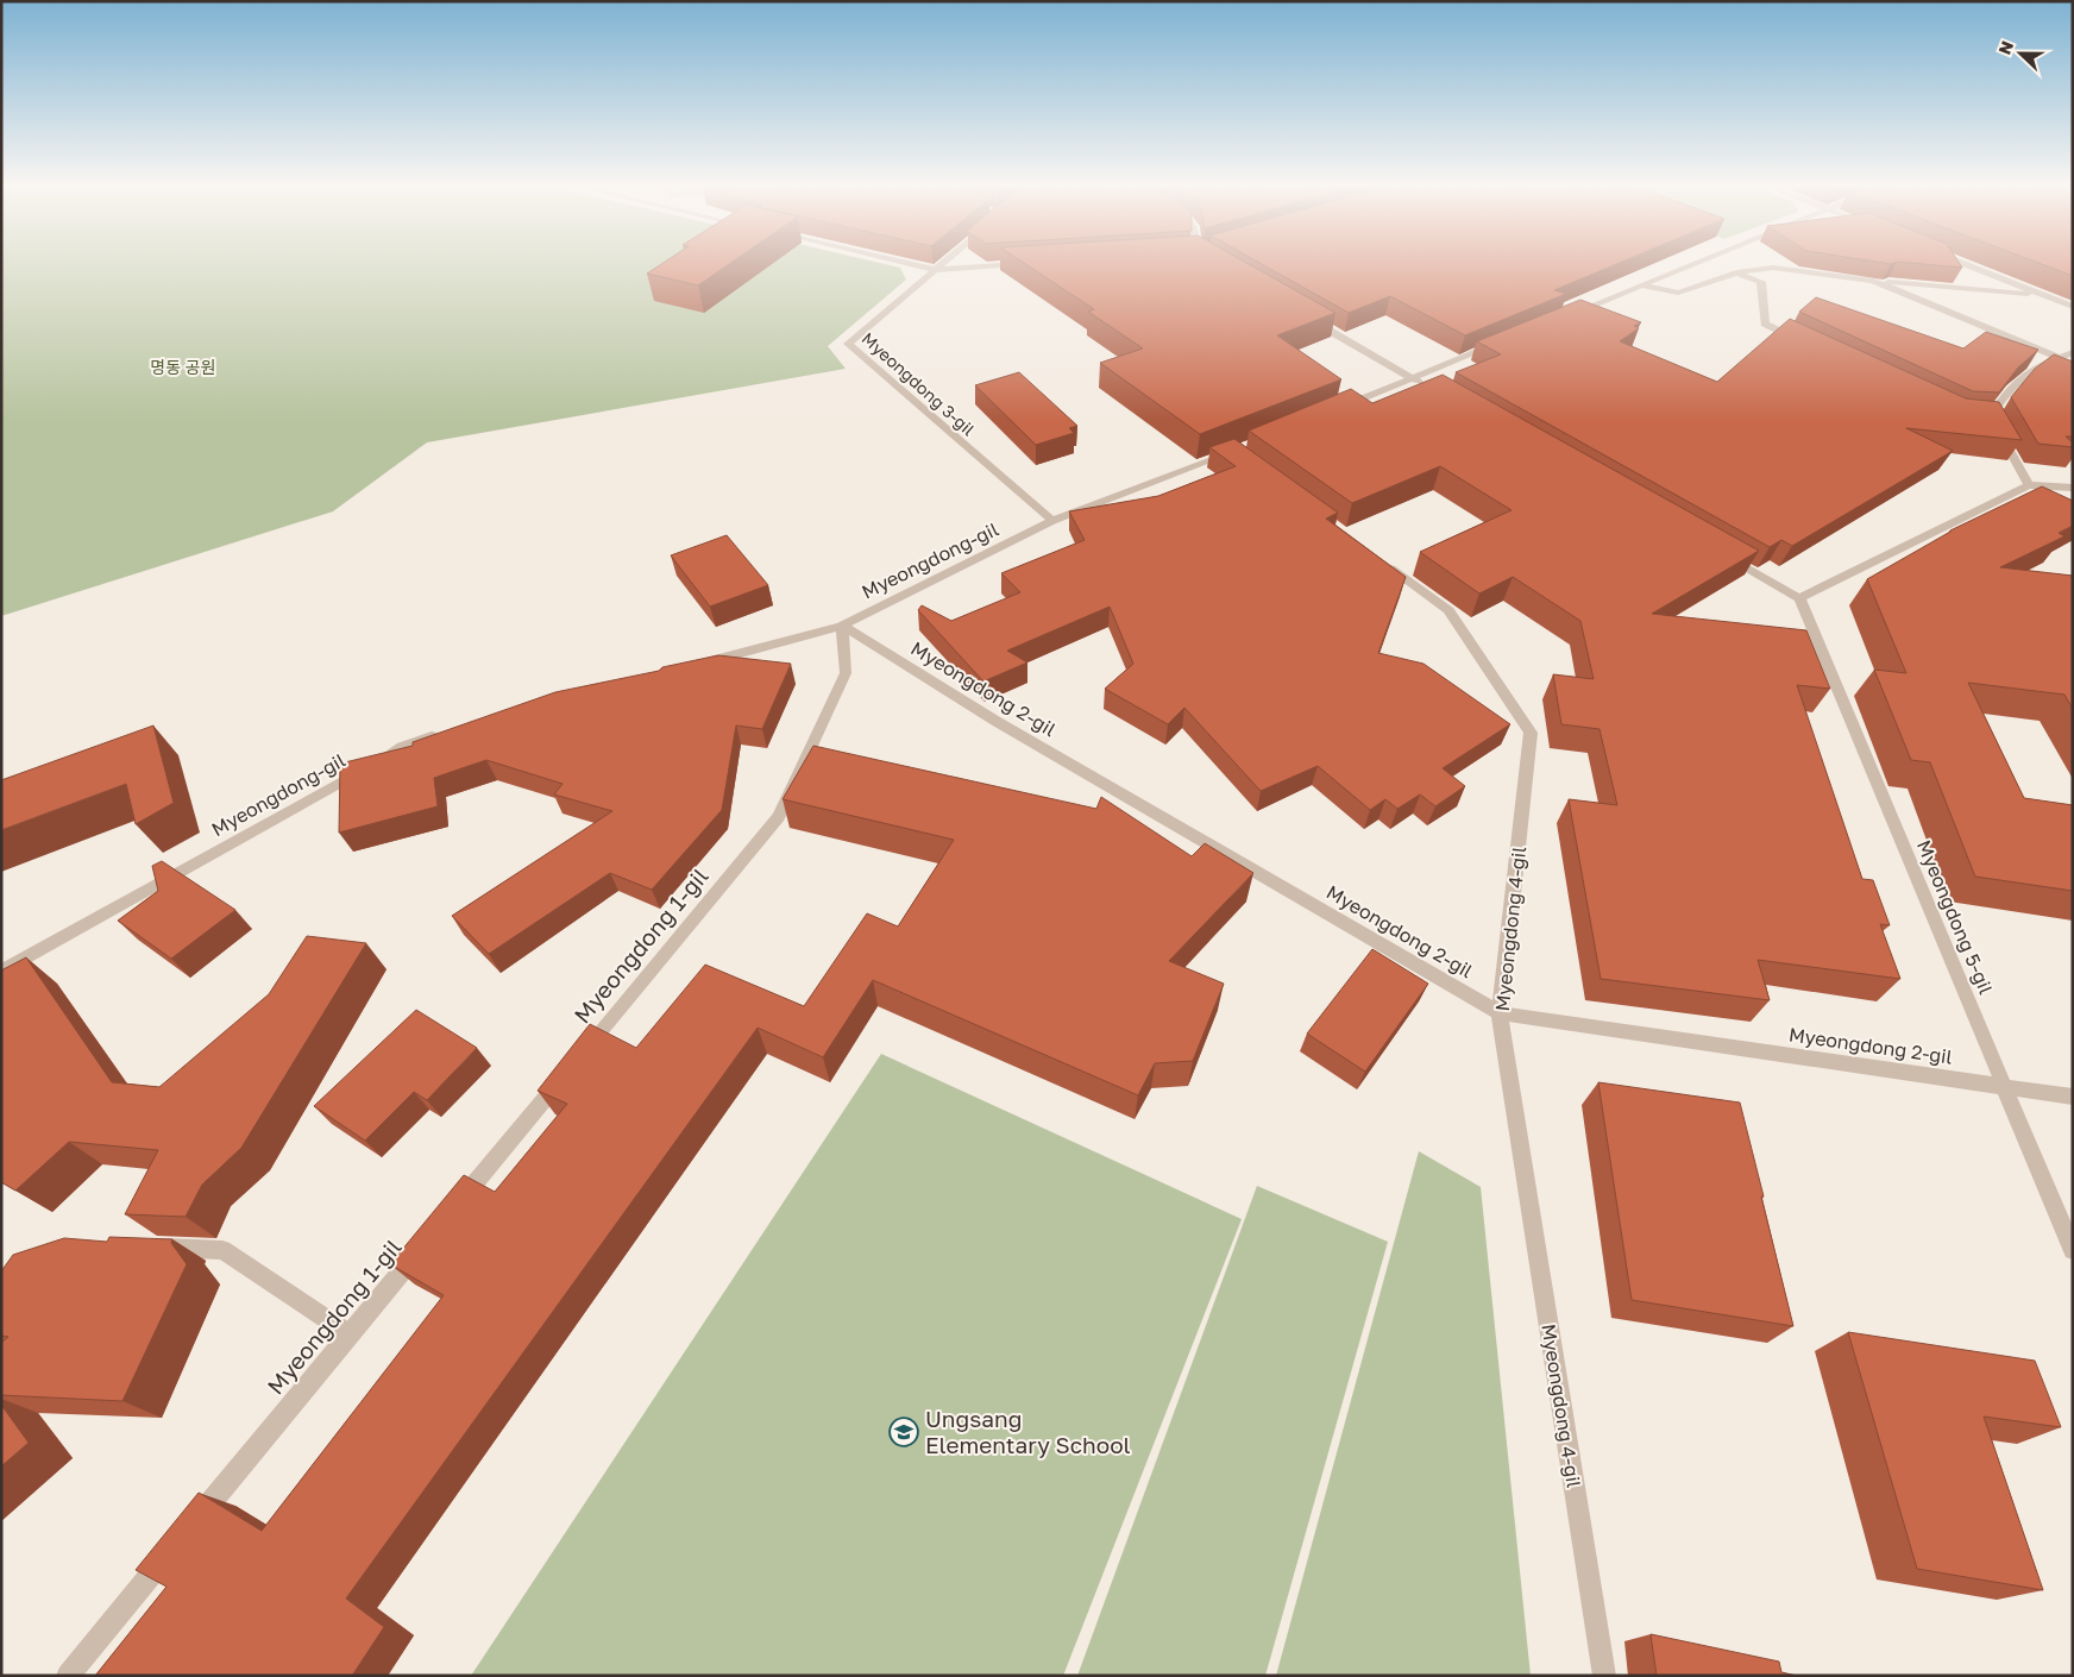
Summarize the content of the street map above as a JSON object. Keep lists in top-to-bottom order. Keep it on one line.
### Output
{"streets":{"street":["Myeongdong 3-gil","Myeongdong-gil","Myeongdong 2-gil","Myeongdong 5-gil","Myeongdong 4-gil","Myeongdong 1-gil"]},"crossings":[["Myeongdong 3-gil","Myeongdong-gil"],["Myeongdong-gil","Myeongdong 2-gil"],["Myeongdong-gil","Myeongdong 1-gil"],["Myeongdong 2-gil","Myeongdong 5-gil"],["Myeongdong 2-gil","Myeongdong 4-gil"],["Myeongdong 2-gil","Myeongdong 1-gil"]],"parks":["명동 공원"],"places":{"school or university":["Ungsang Elementary School"]},"north":"left"}
